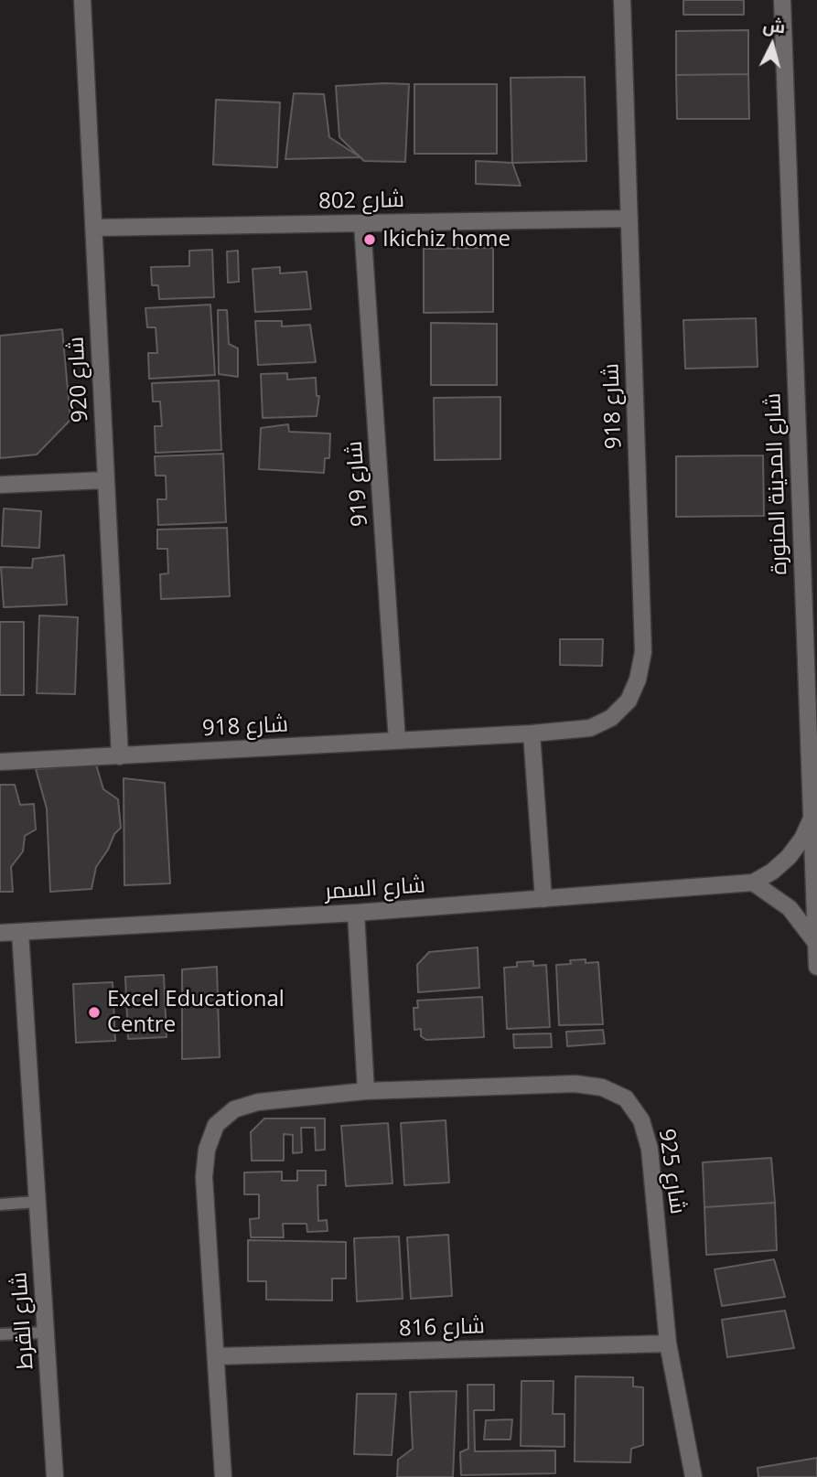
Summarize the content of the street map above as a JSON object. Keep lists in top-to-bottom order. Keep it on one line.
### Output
{"streets":{"street":["شارع 802","شارع 920","شارع 918","شارع 919","شارع المدينة المنورة","شارع السمر","شارع 925","شارع القرط","شارع 816"]},"crossings":[["شارع 802","شارع 920"],["شارع 802","شارع 918"],["شارع 802","شارع 919"],["شارع 920","شارع 918"],["شارع 918","شارع 919"],["شارع المدينة المنورة","شارع السمر"],["شارع السمر","شارع القرط"],["شارع 925","شارع 816"]],"places":["Ikichiz home","Excel Educational Centre"],"north":"top"}
